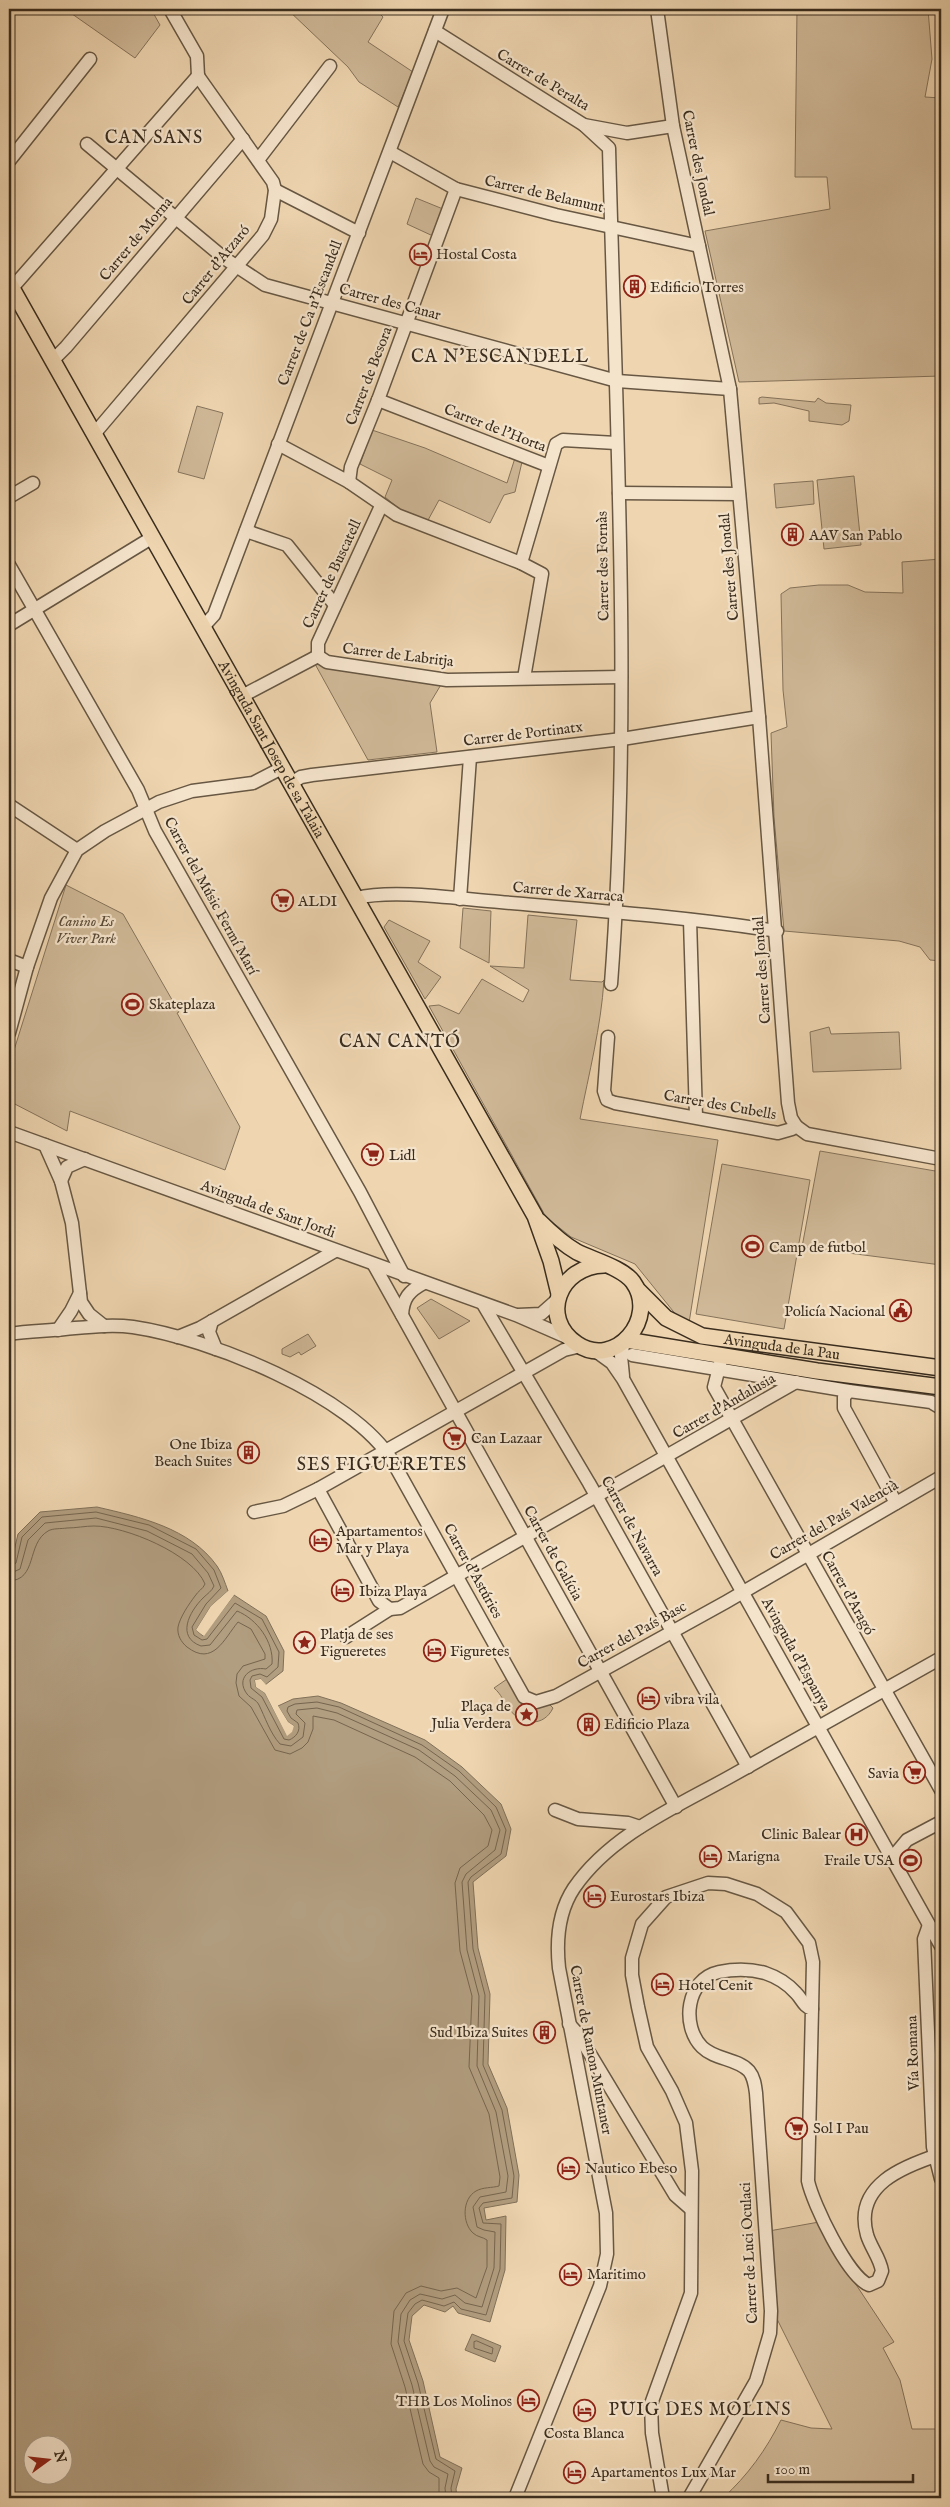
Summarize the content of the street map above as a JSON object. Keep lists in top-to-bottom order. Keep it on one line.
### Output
{"streets":{"main road":["Avinguda Sant Josep de sa Talaia","Avinguda de la Pau"],"street":["Carrer de Peralta","Carrer des Jondal","Carrer de Belamunt","Carrer de Morna","Carrer d'Atzaró","Carrer des Canar","Carrer de Ca n'Escandell","Carrer de Besora","Carrer de l'Horta","Carrer des Fornàs","Carrer de Buscatell","Carrer de Labritja","Carrer de Portinatx","Carrer de Xarraca","Carrer del Músic Fermí Marí","Carrer des Cubells","Avinguda de Sant Jordi","Carrer d'Andalusia","Carrer del País Valencià","Carrer de Navarra","Carrer de Galícia","Carrer d'Astúries","Carrer d'Aragó","Carrer del País Basc","Avinguda d'Espanya","Carrer de Ramon Muntaner","Vía Romana","Carrer de Luci Oculaci"]},"crossings":[["Carrer de Peralta","Carrer des Jondal"],["Carrer de Peralta","Carrer de Ca n'Escandell"],["Carrer des Jondal","Carrer de Belamunt"],["Carrer des Jondal","Carrer des Canar"],["Carrer des Jondal","Carrer de Portinatx"],["Carrer des Jondal","Carrer de Xarraca"],["Carrer des Jondal","Carrer des Cubells"],["Carrer de Belamunt","Carrer de Ca n'Escandell"],["Carrer de Belamunt","Carrer de Besora"],["Carrer de Belamunt","Carrer des Fornàs"],["Carrer de Morna","Carrer des Canar"],["Carrer de Morna","Avinguda Sant Josep de sa Talaia"],["Carrer d'Atzaró","Carrer des Canar"],["Carrer d'Atzaró","Avinguda Sant Josep de sa Talaia"],["Carrer des Canar","Carrer de Ca n'Escandell"],["Carrer des Canar","Carrer de Besora"],["Carrer des Canar","Carrer des Fornàs"],["Carrer de Ca n'Escandell","Avinguda Sant Josep de sa Talaia"],["Carrer de Besora","Carrer de l'Horta"],["Carrer de l'Horta","Carrer des Fornàs"],["Carrer des Fornàs","Carrer de Labritja"],["Carrer des Fornàs","Carrer de Portinatx"],["Carrer des Fornàs","Carrer de Xarraca"],["Carrer de Buscatell","Carrer de Labritja"],["Carrer de Portinatx","Avinguda Sant Josep de sa Talaia"],["Avinguda Sant Josep de sa Talaia","Carrer de Xarraca"],["Carrer del Músic Fermí Marí","Avinguda de Sant Jordi"],["Avinguda de Sant Jordi","Avinguda de la Pau"],["Avinguda de Sant Jordi","Carrer de Navarra"],["Avinguda de Sant Jordi","Carrer de Galícia"],["Avinguda de Sant Jordi","Avinguda d'Espanya"],["Avinguda de la Pau","Carrer d'Andalusia"],["Avinguda de la Pau","Carrer d'Aragó"],["Avinguda de la Pau","Avinguda d'Espanya"],["Carrer d'Andalusia","Carrer de Navarra"],["Carrer d'Andalusia","Carrer de Galícia"],["Carrer d'Andalusia","Carrer d'Astúries"],["Carrer d'Andalusia","Carrer d'Aragó"],["Carrer d'Andalusia","Avinguda d'Espanya"],["Carrer del País Valencià","Carrer d'Aragó"],["Carrer del País Valencià","Carrer del País Basc"],["Carrer del País Valencià","Avinguda d'Espanya"],["Carrer de Navarra","Carrer del País Basc"],["Carrer de Navarra","Carrer de Ramon Muntaner"],["Carrer de Galícia","Carrer del País Basc"],["Carrer de Galícia","Carrer de Ramon Muntaner"],["Carrer d'Astúries","Carrer del País Basc"],["Carrer d'Aragó","Carrer de Ramon Muntaner"],["Carrer del País Basc","Avinguda d'Espanya"],["Avinguda d'Espanya","Carrer de Ramon Muntaner"],["Avinguda d'Espanya","Vía Romana"]],"districts":["CAN SANS","CA N'ESCANDELL","CAN CANTÓ","SES FIGUERETES","PUIG DES MOLINS"],"parks":["Canino Es Viver Park"],"places":{"hotel":["Hostal Costa","Apartamentos Mar y Playa","Ibiza Playa","Figuretes","vibra vila","Marigna","Eurostars Ibiza","Hotel Cenit","Nautico Ebeso","Maritimo","THB Los Molinos","Costa Blanca","Apartamentos Lux Mar"],"building":["Edificio Torres","AAV San Pablo","One Ibiza Beach Suites","Edificio Plaza","Sud Ibiza Suites"],"supermarket":["ALDI","Lidl","Can Lazaar","Savia","Sol I Pau"],"sports":["Skateplaza","Camp de futbol","Fraile USA"],"public building":["Policía Nacional"],"place":["Platja de ses Figueretes","Plaça de Julia Verdera"],"hospital":["Clinic Balear"]},"scale_bar":"100 m","north":"right"}
